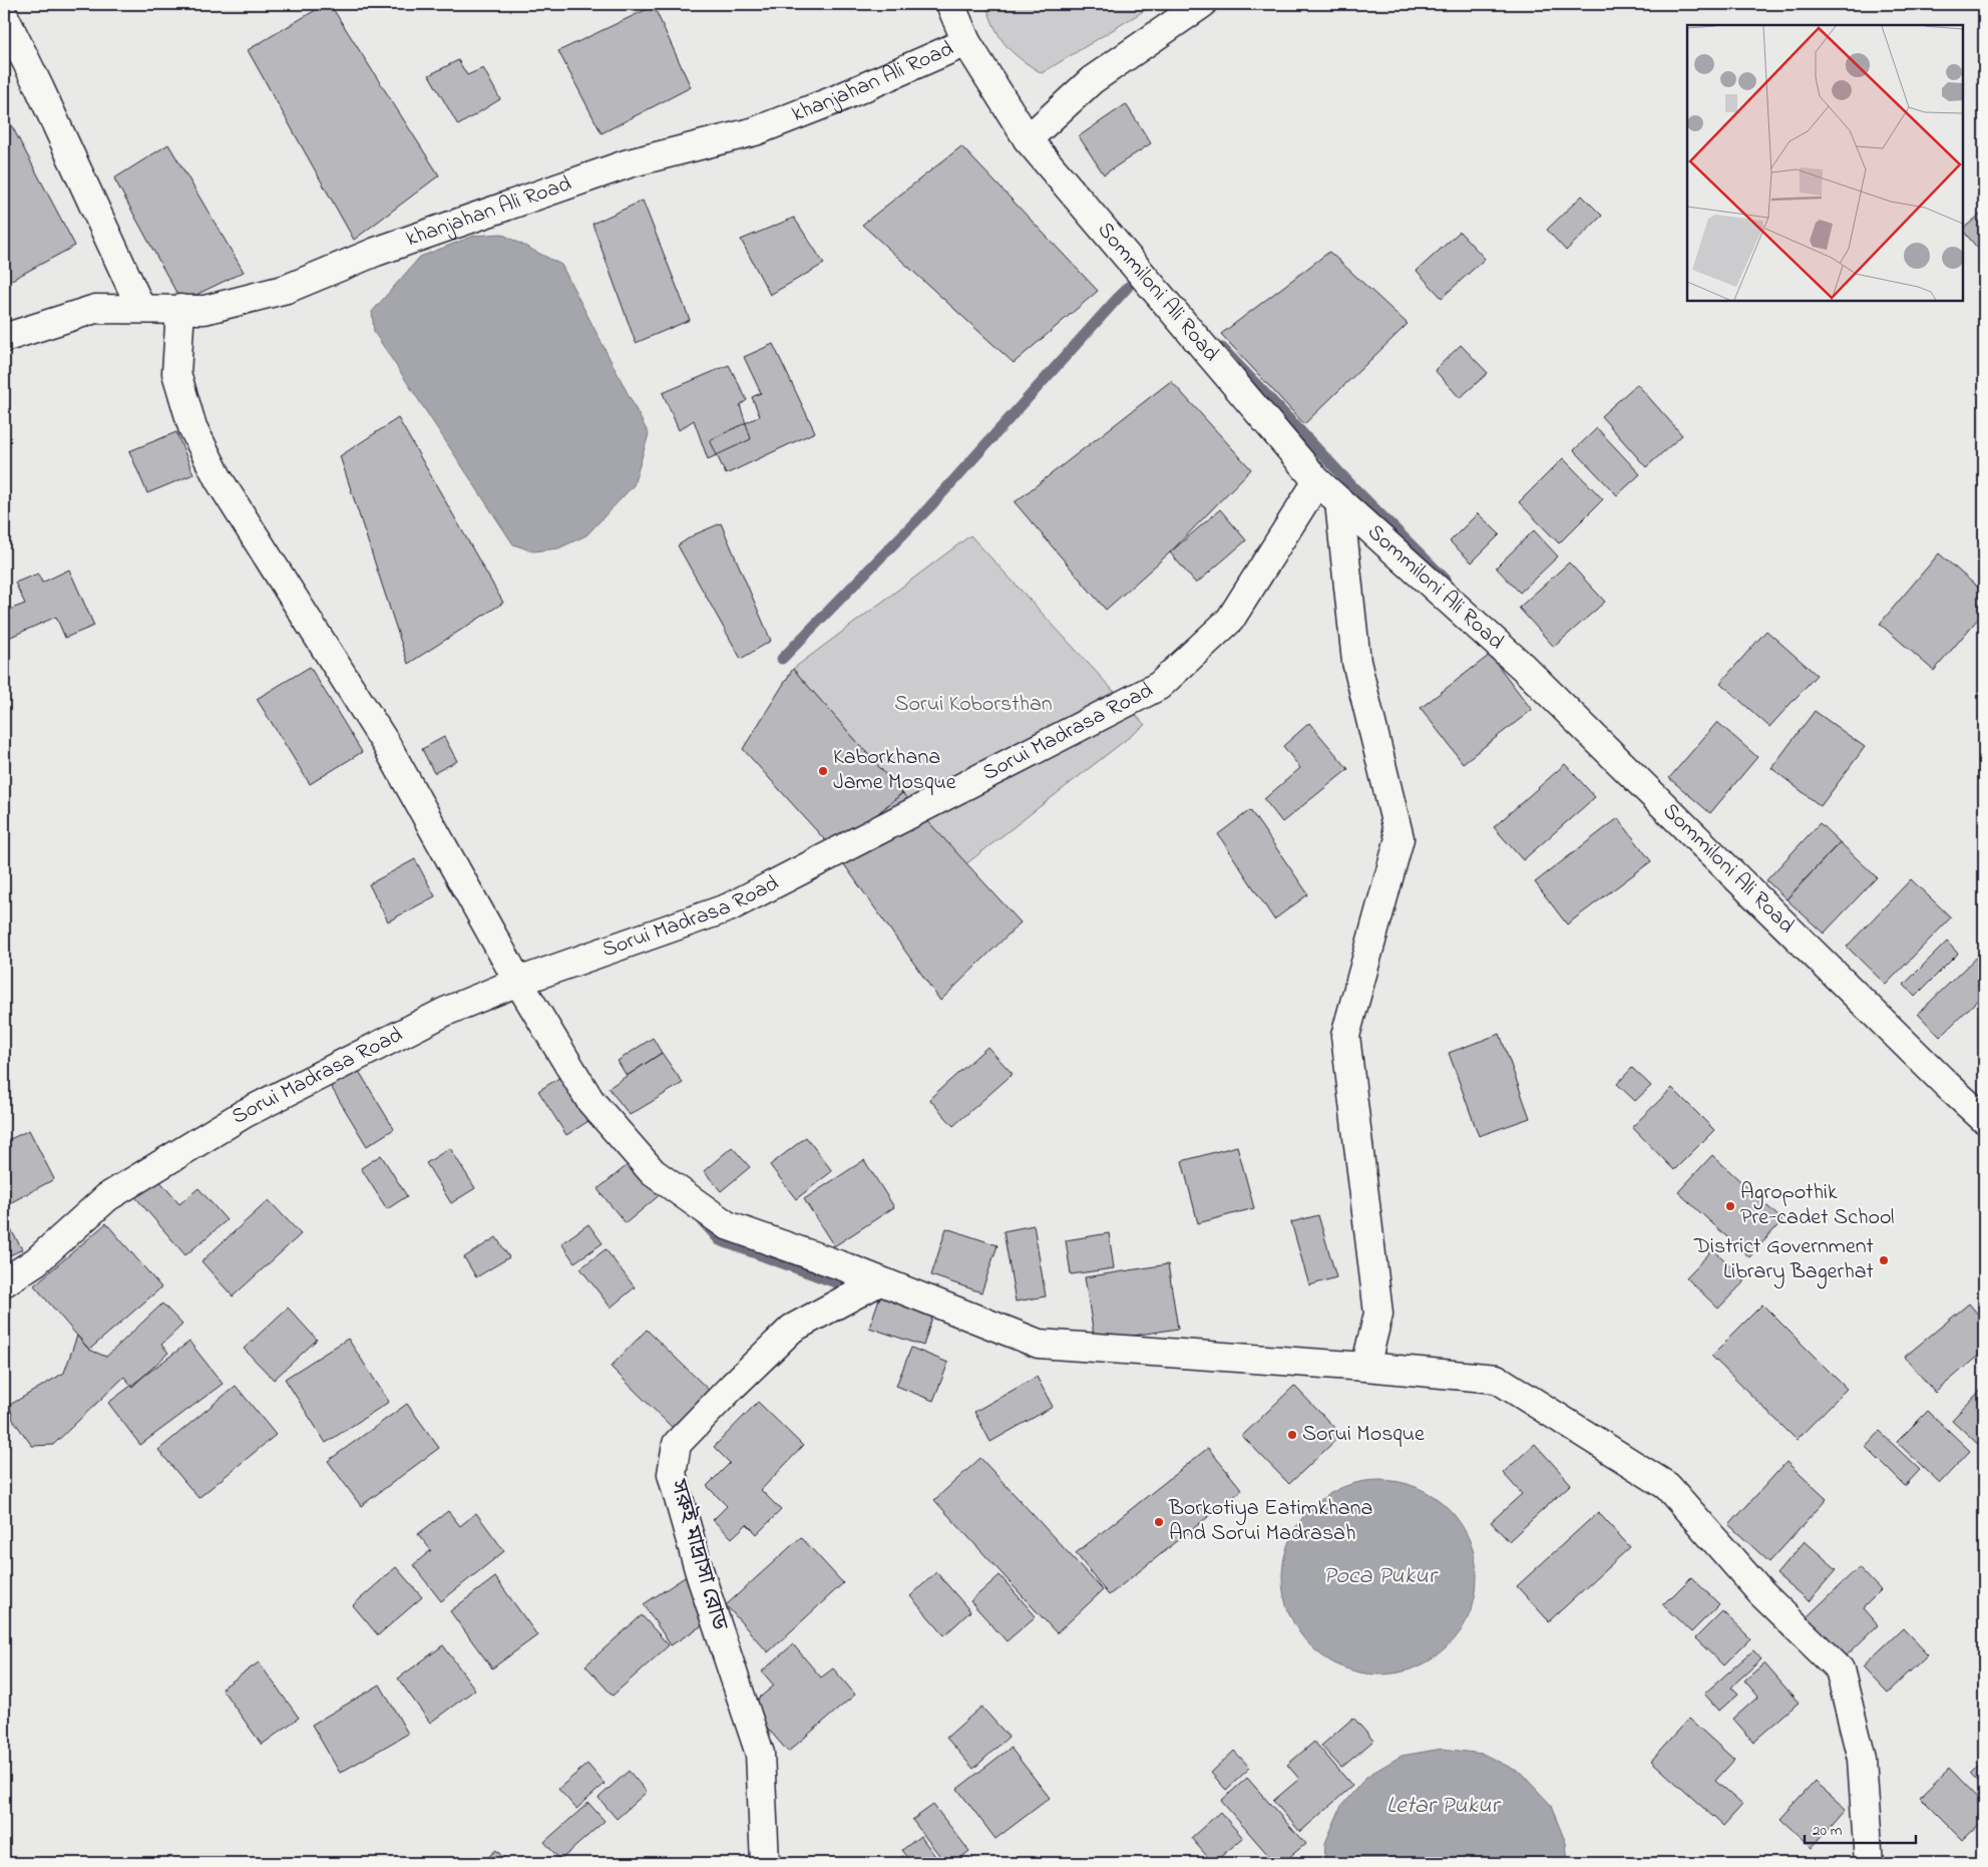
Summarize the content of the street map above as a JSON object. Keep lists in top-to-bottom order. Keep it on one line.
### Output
{"streets":{"street":["khanjahan Ali Road","Sommiloni Ali Road","Sorui Madrasa Road","সরুই মাদ্রাসা রোড"]},"crossings":[["khanjahan Ali Road","Sommiloni Ali Road"],["Sommiloni Ali Road","Sorui Madrasa Road"]],"water":["Poca Pukur","Letar Pukur"],"parks":["Sorui Koborsthan"],"places":["Kaborkhana Jame Mosque","Agropothik Pre-cadet School","District Government Library Bagerhat","Sorui Mosque","Borkotiya Eatimkhana And Sorui Madrasah"],"scale_bar":"20 m"}
